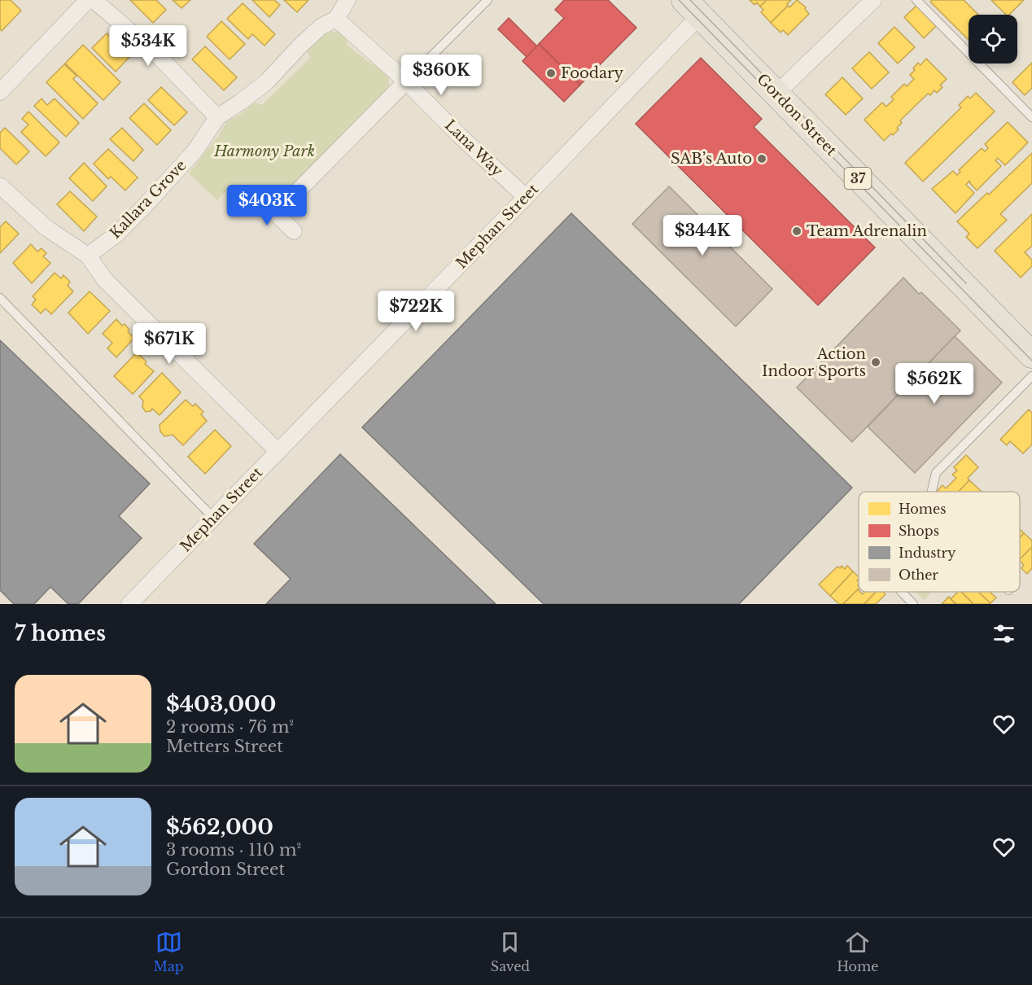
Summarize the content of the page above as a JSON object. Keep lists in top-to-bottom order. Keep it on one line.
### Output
{"streets":{"main road":["Gordon Street","37"],"street":["Lana Way","Kallara Grove","Mephan Street"]},"crossings":[["Gordon Street","Mephan Street"],["Lana Way","Kallara Grove"],["Lana Way","Mephan Street"]],"parks":["Harmony Park"],"places":["Foodary","SAB’s Auto","Team Adrenalin","Action Indoor Sports"],"legend":["Homes","Shops","Industry","Other"],"page":{"price":["$534K","$360K","$403K","$344K","$722K","$671K","$562K"],"heading":"7 homes","list":[{"name":"$403,000","note":"2 rooms · 76 m² · Metters Street"},{"name":"$562,000","note":"3 rooms · 110 m² · Gordon Street"}],"tabs":["Map","Saved","Home"]}}
